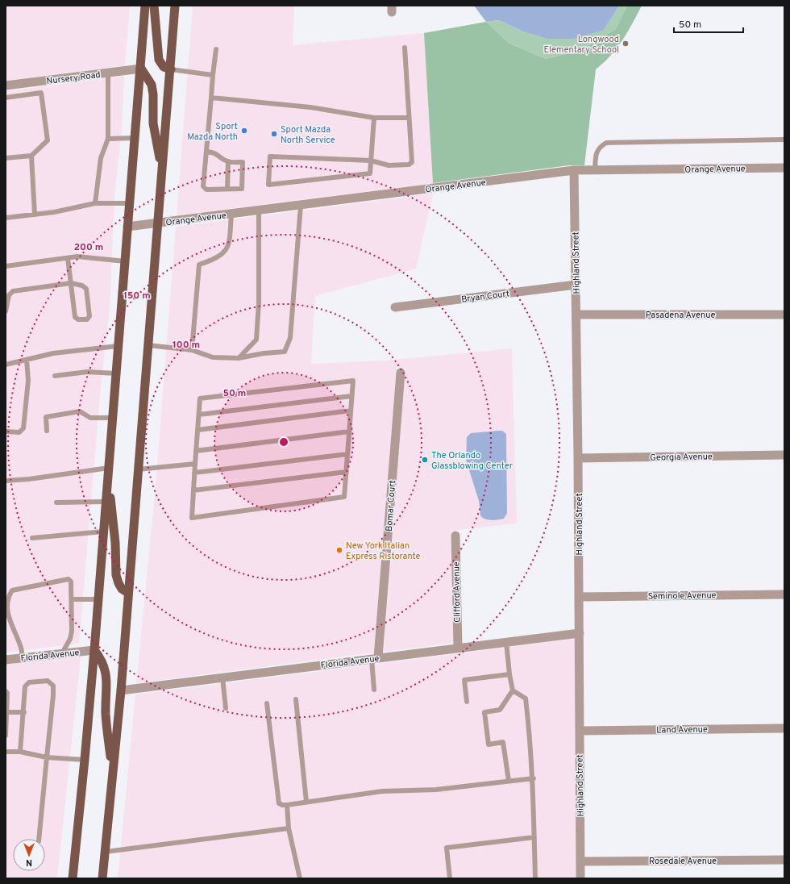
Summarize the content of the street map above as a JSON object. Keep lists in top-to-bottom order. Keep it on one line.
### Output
{"streets":{"street":["Nursery Road","Orange Avenue","Highland Street","Bryan Court","Pasadena Avenue","Georgia Avenue","Bomar Court","Clifford Avenue","Seminole Avenue","Florida Avenue","Land Avenue","Rosedale Avenue"]},"crossings":[["Orange Avenue","Highland Street"],["Highland Street","Bryan Court"],["Highland Street","Pasadena Avenue"],["Highland Street","Georgia Avenue"],["Highland Street","Seminole Avenue"],["Highland Street","Florida Avenue"],["Highland Street","Land Avenue"],["Highland Street","Rosedale Avenue"],["Bomar Court","Florida Avenue"],["Clifford Avenue","Florida Avenue"]],"places":["Longwood Elementary School","Sport Mazda North","Sport Mazda North Service","The Orlando Glassblowing Center","New York Italian Express Ristorante"],"scale_bar":"50 m","north":"bottom","rings":["200 m","150 m","100 m","50 m"]}
